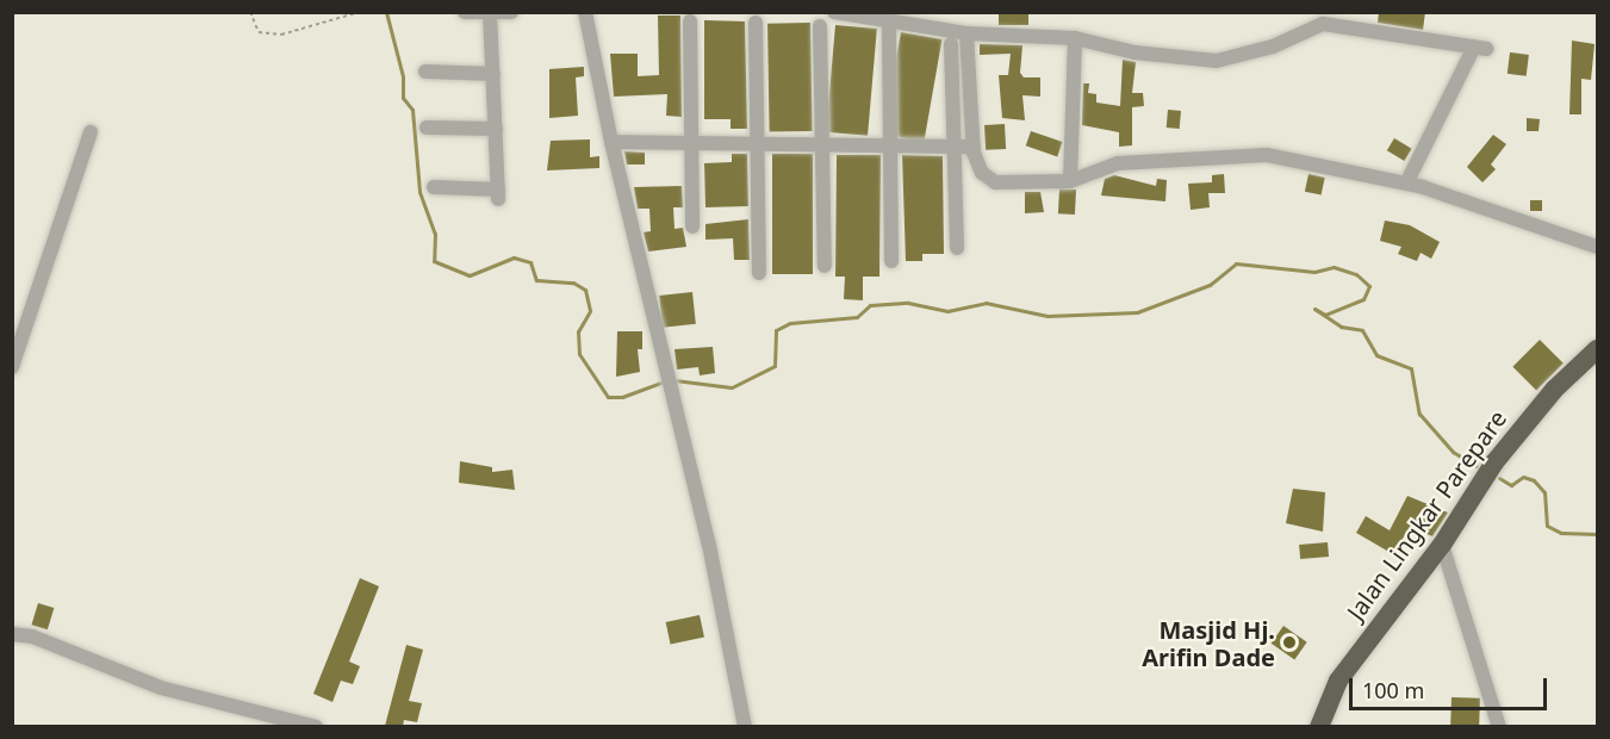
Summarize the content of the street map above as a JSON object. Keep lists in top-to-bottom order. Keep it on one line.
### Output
{"streets":{"highway":["Jalan Lingkar Parepare"]},"places":["Masjid Hj. Arifin Dade"],"scale_bar":"100 m"}
